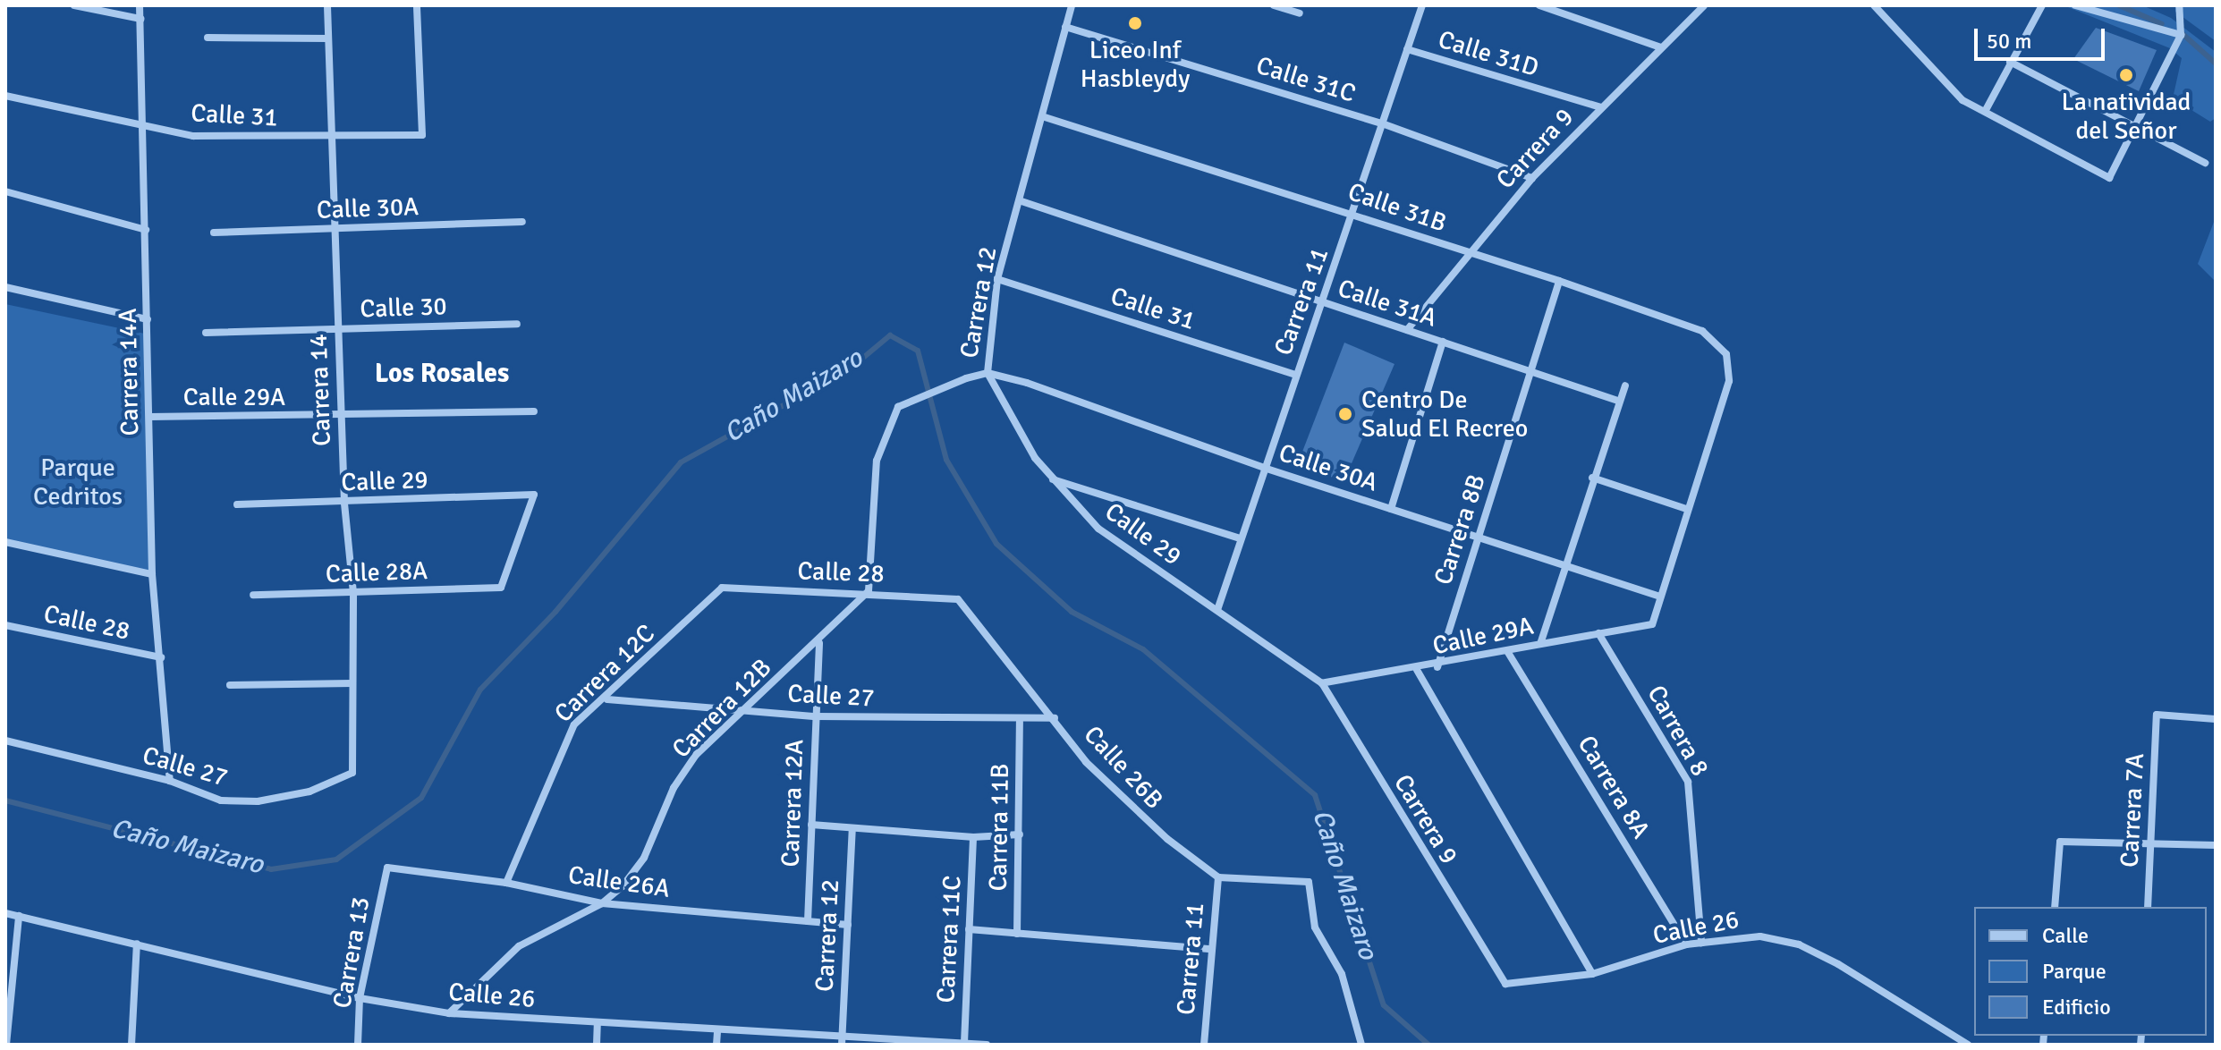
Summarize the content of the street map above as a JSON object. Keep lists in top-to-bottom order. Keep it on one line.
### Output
{"streets":{"street":["Calle 31D","Calle 31C","Calle 31","Carrera 9","Calle 31B","Calle 30A","Carrera 11","Carrera 12","Calle 31A","Calle 30","Carrera 14A","Carrera 14","Calle 29A","Calle 29","Carrera 8B","Calle 28A","Calle 28","Carrera 12C","Calle 27","Carrera 12B","Carrera 8","Calle 26B","Carrera 8A","Carrera 12A","Carrera 7A","Carrera 11B","Calle 26A","Calle 26","Carrera 11C","Carrera 13"]},"crossings":[["Calle 31D","Carrera 9"],["Calle 31D","Carrera 11"],["Calle 31C","Carrera 9"],["Calle 31C","Carrera 11"],["Calle 31C","Carrera 12"],["Calle 31","Carrera 11"],["Calle 31","Carrera 12"],["Calle 31","Carrera 14A"],["Calle 31","Carrera 14"],["Carrera 9","Calle 31B"],["Carrera 9","Calle 31A"],["Carrera 9","Calle 29A"],["Carrera 9","Calle 29"],["Carrera 9","Calle 26"],["Calle 31B","Carrera 11"],["Calle 31B","Carrera 12"],["Calle 31B","Carrera 8B"],["Calle 30A","Carrera 11"],["Calle 30A","Carrera 12"],["Calle 30A","Carrera 14"],["Calle 30A","Calle 29A"],["Calle 30A","Calle 29"],["Calle 30A","Carrera 8B"],["Carrera 11","Calle 31A"],["Carrera 11","Calle 29"],["Carrera 11","Calle 26B"],["Carrera 12","Calle 31A"],["Carrera 12","Calle 29"],["Carrera 12","Calle 28"],["Carrera 12","Carrera 12B"],["Carrera 12","Calle 26A"],["Carrera 12","Calle 26"],["Calle 31A","Carrera 8B"],["Calle 30","Carrera 14"],["Carrera 14A","Calle 29A"],["Carrera 14A","Calle 28"],["Carrera 14A","Calle 27"],["Carrera 14","Calle 29A"],["Carrera 14","Calle 29"],["Carrera 14","Calle 28A"],["Carrera 14","Calle 27"],["Calle 29A","Calle 29"],["Calle 29A","Carrera 8B"],["Calle 29A","Carrera 8"],["Calle 29A","Carrera 8A"],["Calle 29","Calle 28A"],["Calle 28","Carrera 12C"],["Calle 28","Carrera 12B"],["Calle 28","Calle 26B"],["Carrera 12C","Calle 27"],["Carrera 12C","Calle 26A"],["Calle 27","Carrera 12B"],["Calle 27","Calle 26B"],["Calle 27","Carrera 12A"],["Calle 27","Carrera 11B"],["Carrera 12B","Carrera 12A"],["Carrera 12B","Calle 26A"],["Carrera 8","Calle 26"],["Carrera 8A","Calle 26"],["Carrera 12A","Calle 26A"],["Calle 26A","Carrera 13"],["Calle 26","Carrera 11C"],["Calle 26","Carrera 13"]],"districts":["Los Rosales"],"water":["Caño Maizaro"],"parks":["Parque Cedritos"],"places":["Liceo Inf Hasbleydy","La natividad del Señor","Centro De Salud El Recreo"],"legend":["Calle","Parque","Edificio"],"scale_bar":"50 m"}
